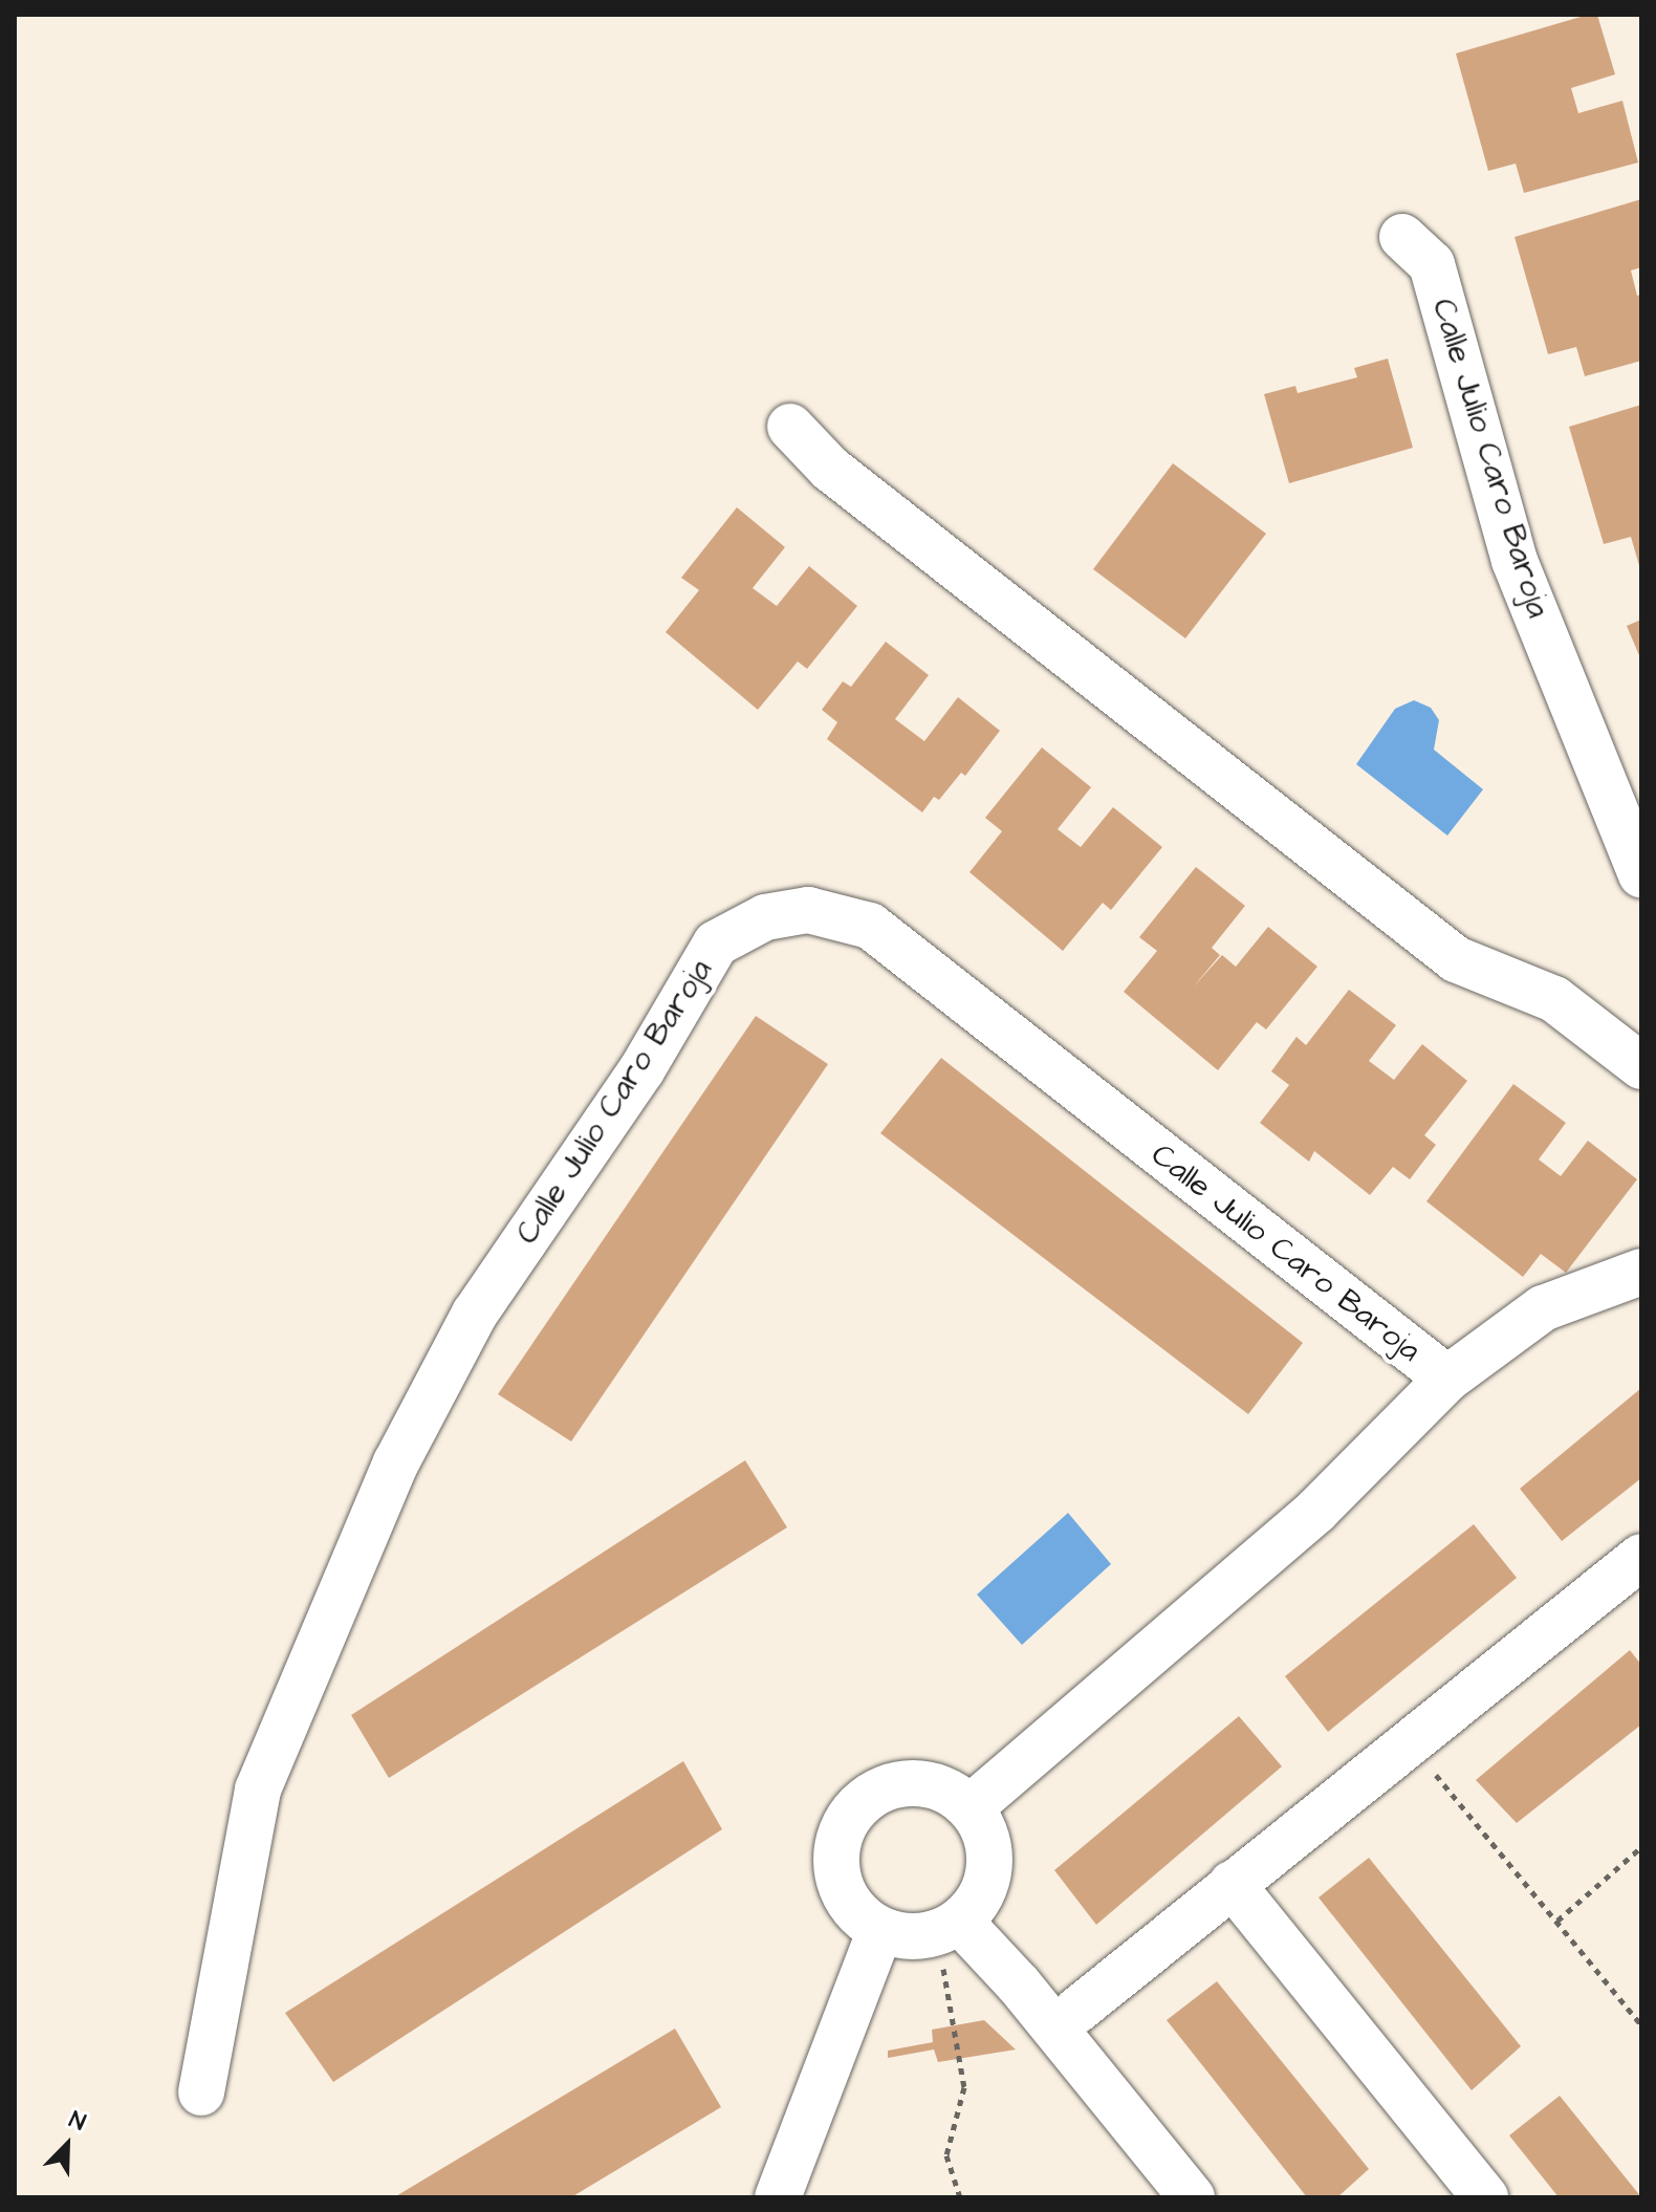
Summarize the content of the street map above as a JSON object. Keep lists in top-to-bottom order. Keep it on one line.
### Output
{"streets":{"street":["Calle Julio Caro Baroja"]},"north":"top right"}
